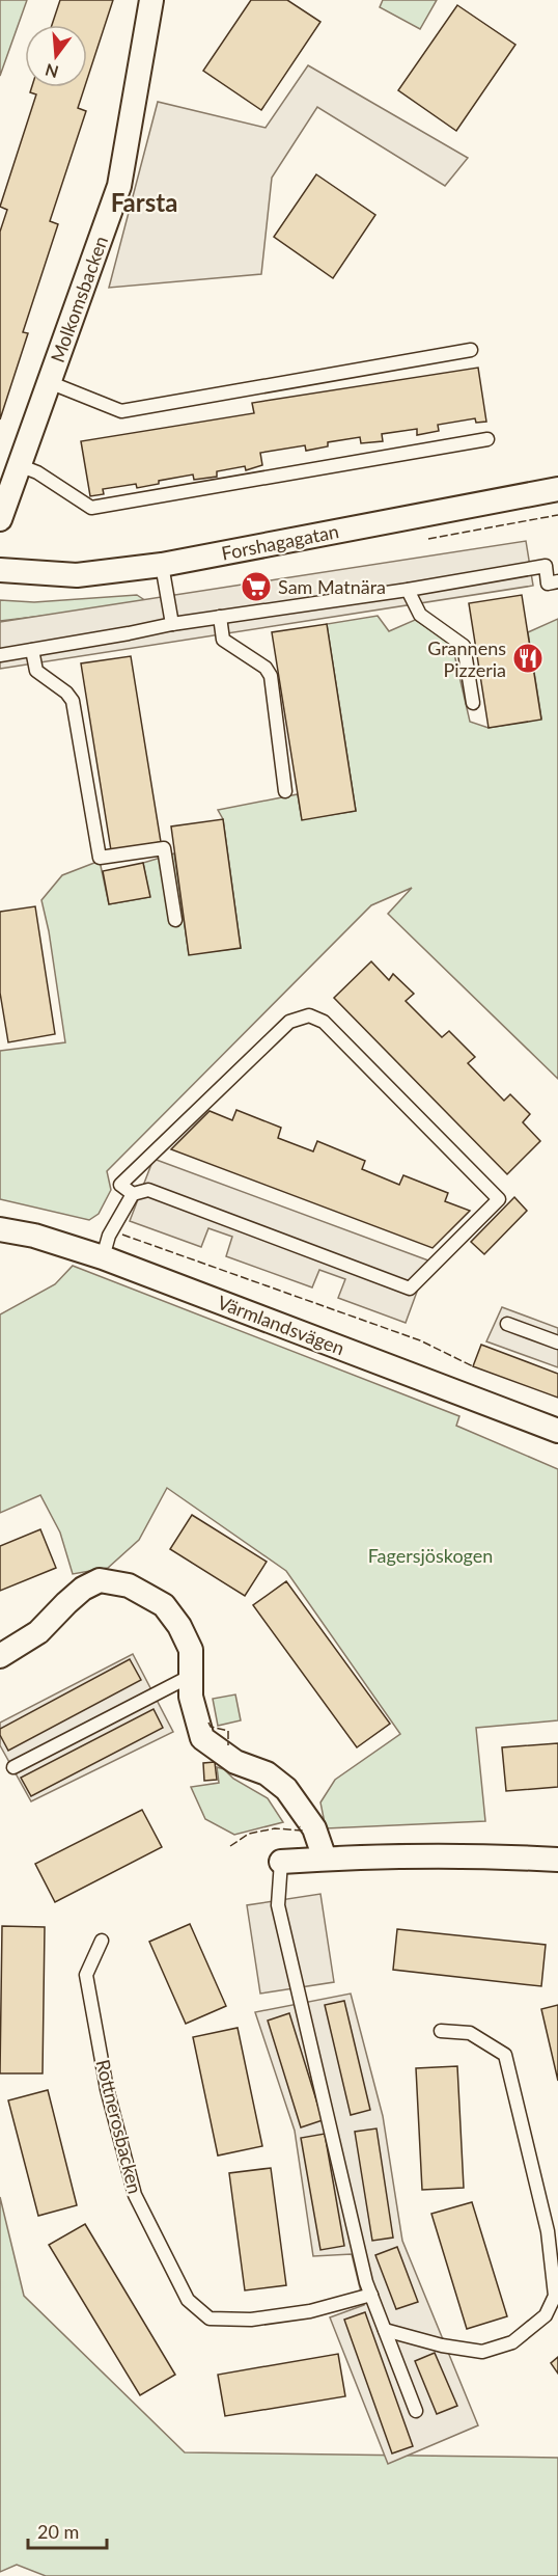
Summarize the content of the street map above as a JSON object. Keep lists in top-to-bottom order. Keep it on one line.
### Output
{"streets":{"street":["Molkomsbacken","Forshagagatan","Värmlandsvägen"],"lane":["Rottnerosbacken"]},"districts":["Farsta"],"parks":["Fagersjöskogen"],"places":{"supermarket":["Sam Matnära"],"restaurant":["Grannens Pizzeria"]},"scale_bar":"20 m","north":"bottom"}
